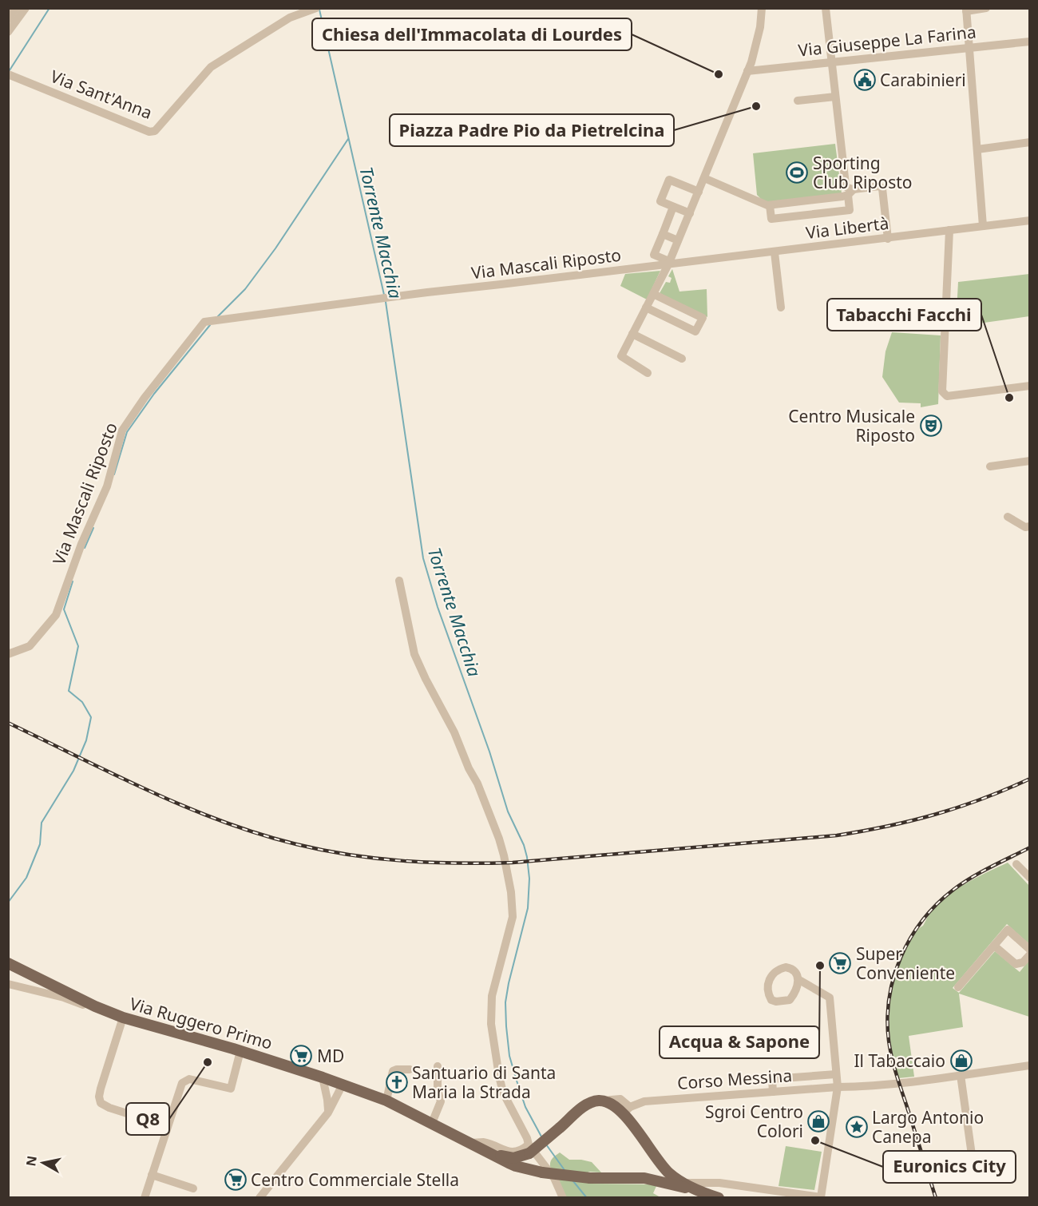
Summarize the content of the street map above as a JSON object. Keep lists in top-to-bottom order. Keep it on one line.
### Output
{"streets":{"main road":["Via Ruggero Primo"],"street":["Via Giuseppe La Farina","Via Sant'Anna","Via Libertà","Via Mascali Riposto","Corso Messina"]},"crossings":[["Via Libertà","Via Mascali Riposto"]],"water":["Torrente Macchia"],"places":{"other":["Chiesa dell'Immacolata di Lourdes","Piazza Padre Pio da Pietrelcina","Tabacchi Facchi","Acqua & Sapone","Q8","Euronics City"],"public building":["Carabinieri"],"sports":["Sporting Club Riposto"],"theatre":["Centro Musicale Riposto"],"supermarket":["Super Conveniente","MD","Centro Commerciale Stella"],"shop":["Il Tabaccaio","Sgroi Centro Colori"],"church":["Santuario di Santa Maria la Strada"],"place":["Largo Antonio Canepa"]},"north":"left"}
